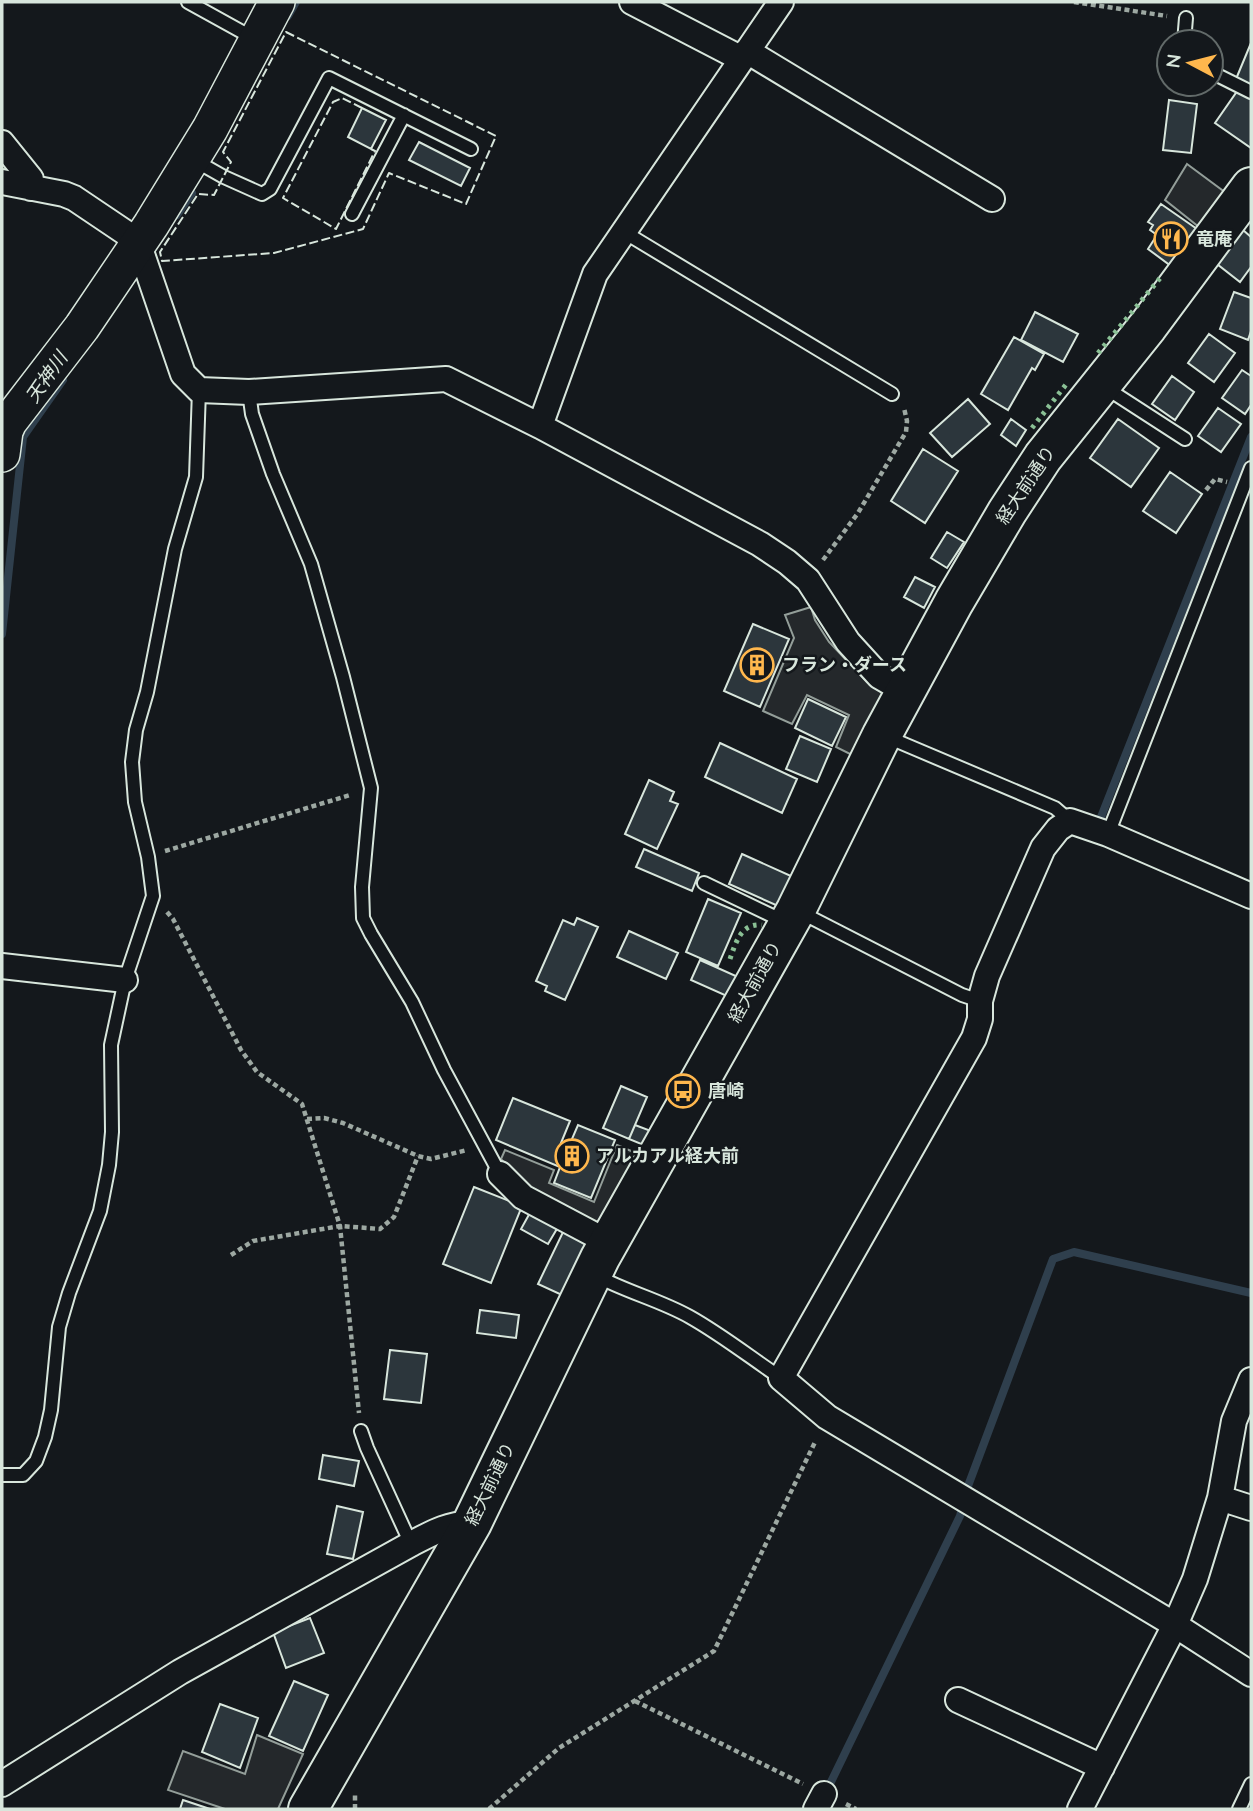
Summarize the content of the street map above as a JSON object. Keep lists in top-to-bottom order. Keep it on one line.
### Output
{"streets":{"main road":["経大前通り"]},"water":["天神川"],"places":{"restaurant":["竜庵"],"building":["フラン・ダース","アルカアル経大前"],"bus stop":["唐崎"]},"north":"left"}
